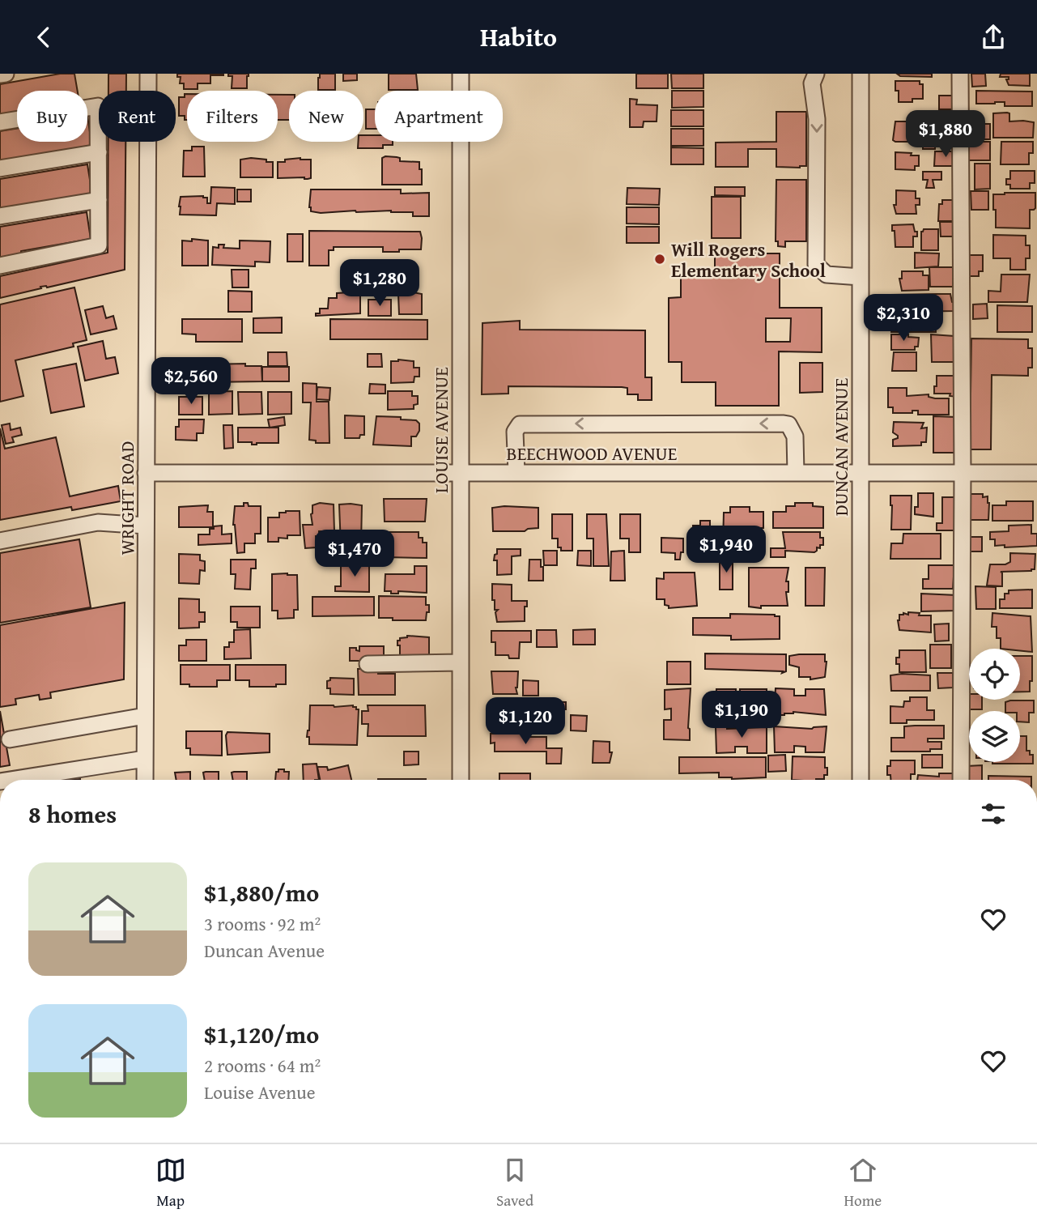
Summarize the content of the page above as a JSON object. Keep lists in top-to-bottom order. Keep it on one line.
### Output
{"streets":{"street":["LOUISE AVENUE","DUNCAN AVENUE","BEECHWOOD AVENUE","WRIGHT ROAD"]},"crossings":[["LOUISE AVENUE","BEECHWOOD AVENUE"],["DUNCAN AVENUE","BEECHWOOD AVENUE"],["BEECHWOOD AVENUE","WRIGHT ROAD"]],"places":["Will Rogers Elementary School"],"page":{"header":"Habito","chip":["Buy","Rent","Filters","New","Apartment"],"price":["$1,880","$1,280","$2,310","$2,560","$1,940","$1,470","$1,190","$1,120"],"heading":"8 homes","list":[{"name":"$1,880/mo","note":"3 rooms · 92 m² · Duncan Avenue"},{"name":"$1,120/mo","note":"2 rooms · 64 m² · Louise Avenue"}],"tabs":["Map","Saved","Home"]}}
